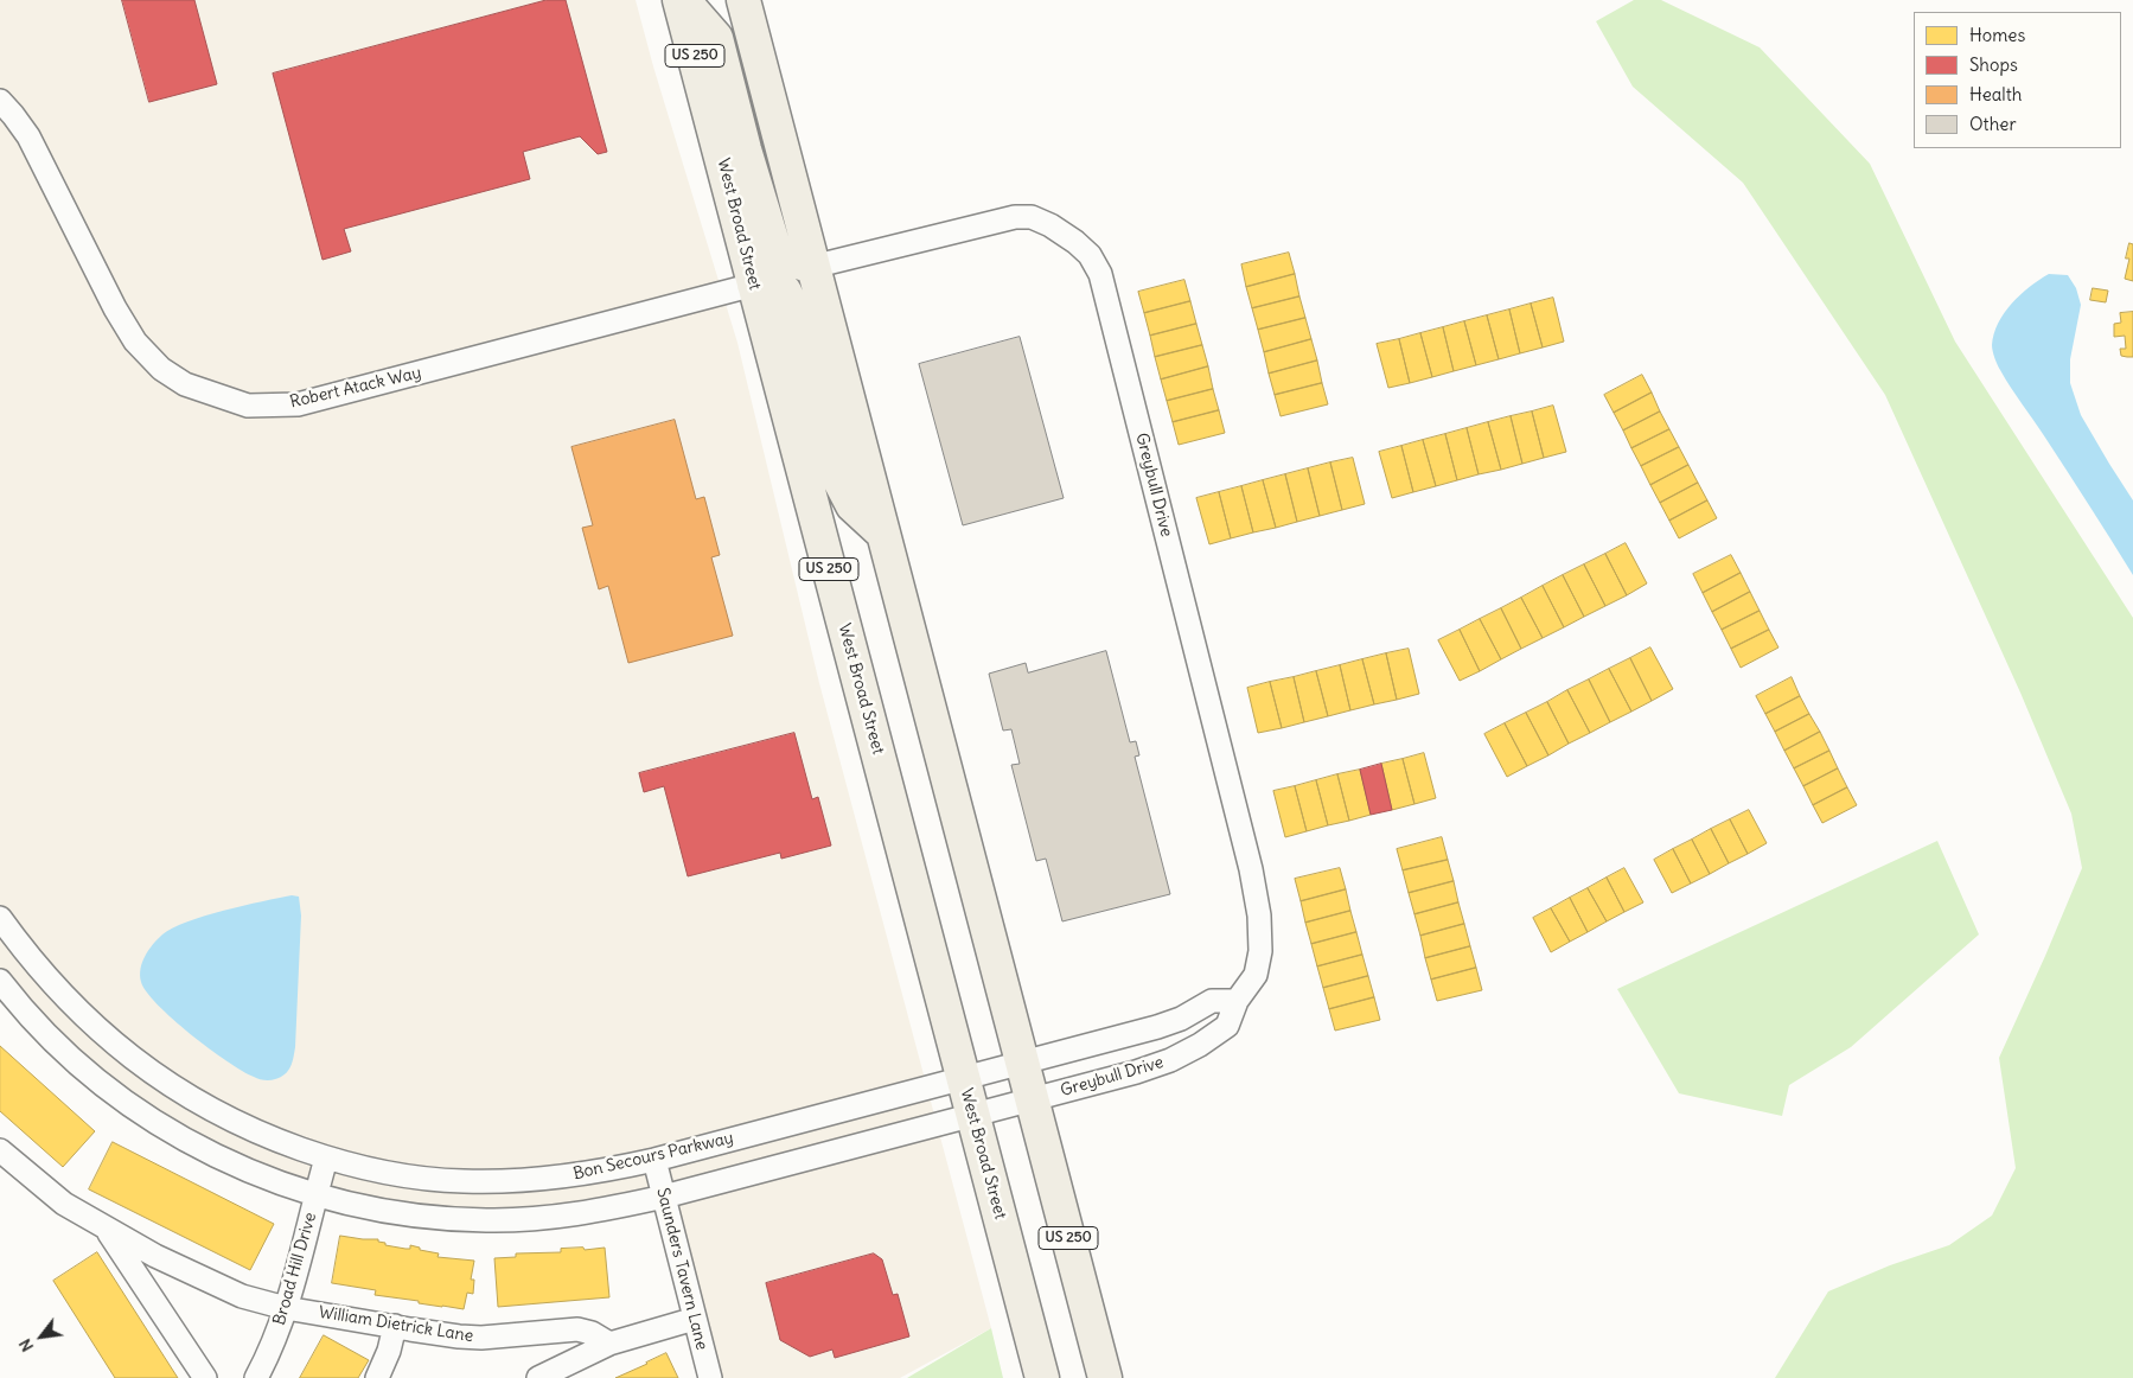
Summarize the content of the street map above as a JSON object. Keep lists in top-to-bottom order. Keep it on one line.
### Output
{"streets":{"main road":["US 250","West Broad Street"],"street":["Robert Atack Way","Greybull Drive","Bon Secours Parkway","Broad Hill Drive","Saunders Tavern Lane","William Dietrick Lane"]},"crossings":[["US 250","Greybull Drive"],["US 250","Bon Secours Parkway"],["West Broad Street","Robert Atack Way"],["West Broad Street","Greybull Drive"],["West Broad Street","Bon Secours Parkway"],["Bon Secours Parkway","Broad Hill Drive"],["Bon Secours Parkway","Saunders Tavern Lane"],["Broad Hill Drive","William Dietrick Lane"]],"legend":["Homes","Shops","Health","Other"],"north":"bottom left"}
